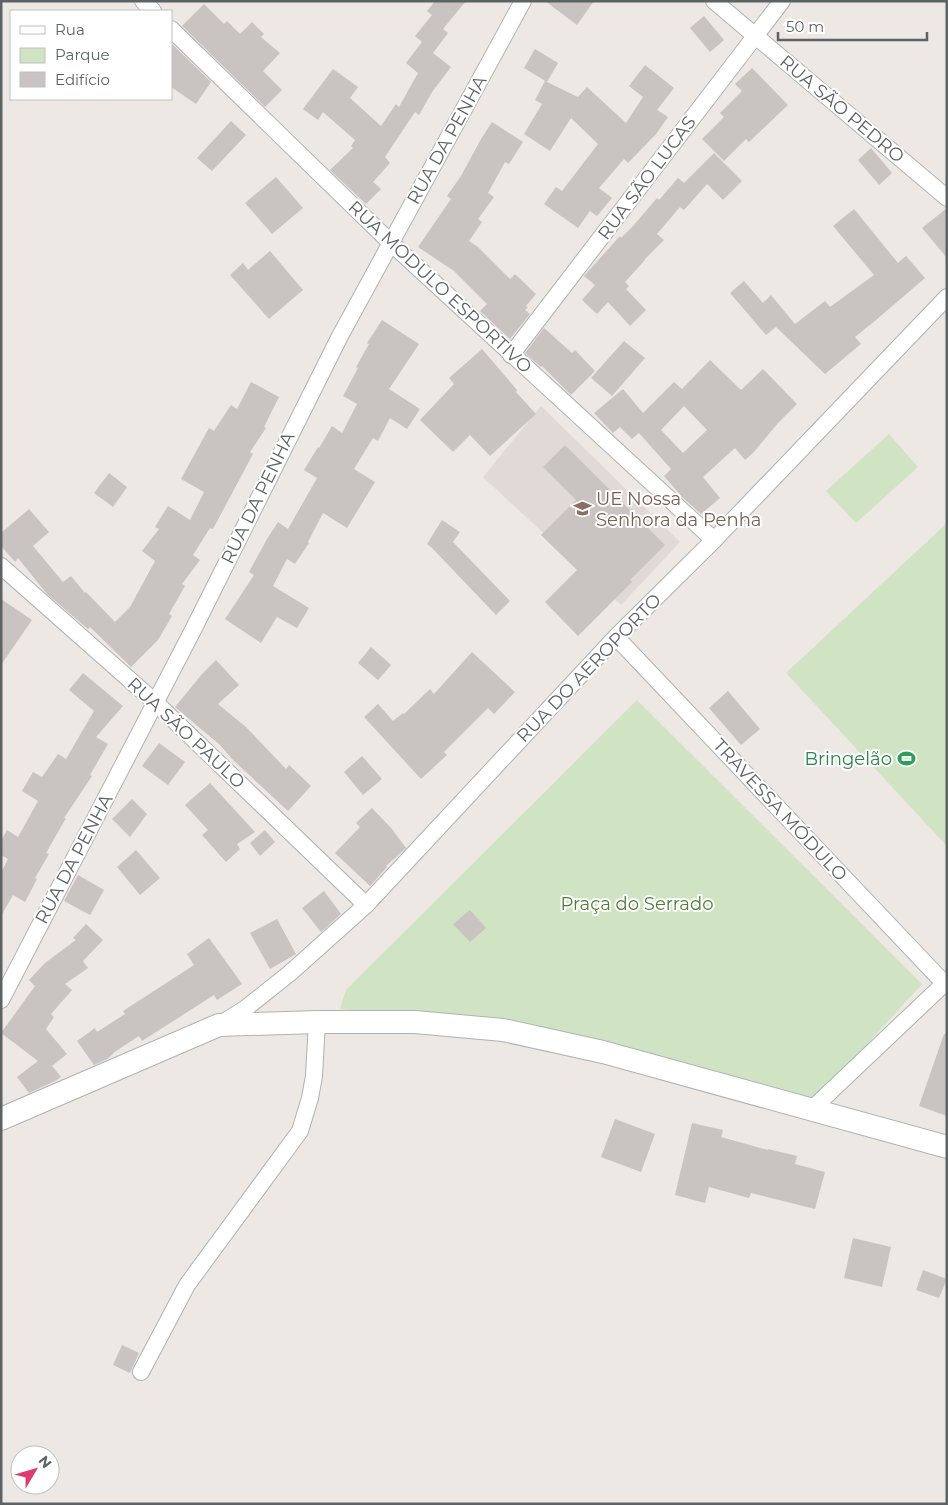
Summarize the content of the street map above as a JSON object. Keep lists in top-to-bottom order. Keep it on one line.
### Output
{"streets":{"street":["RUA SÃO PEDRO","RUA DA PENHA","RUA SÃO LUCAS","RUA MODULO ESPORTIVO","RUA DO AEROPORTO","RUA SÃO PAULO","TRAVESSA MÓDULO"]},"crossings":[["RUA SÃO PEDRO","RUA SÃO LUCAS"],["RUA DA PENHA","RUA MODULO ESPORTIVO"],["RUA DA PENHA","RUA SÃO PAULO"],["RUA SÃO LUCAS","RUA MODULO ESPORTIVO"],["RUA MODULO ESPORTIVO","RUA DO AEROPORTO"],["RUA DO AEROPORTO","RUA SÃO PAULO"],["RUA DO AEROPORTO","TRAVESSA MÓDULO"]],"parks":["Praça do Serrado"],"places":{"school or university":["UE Nossa Senhora da Penha"],"sports":["Bringelão"]},"legend":["Rua","Parque","Edifício"],"scale_bar":"50 m","north":"top right"}
